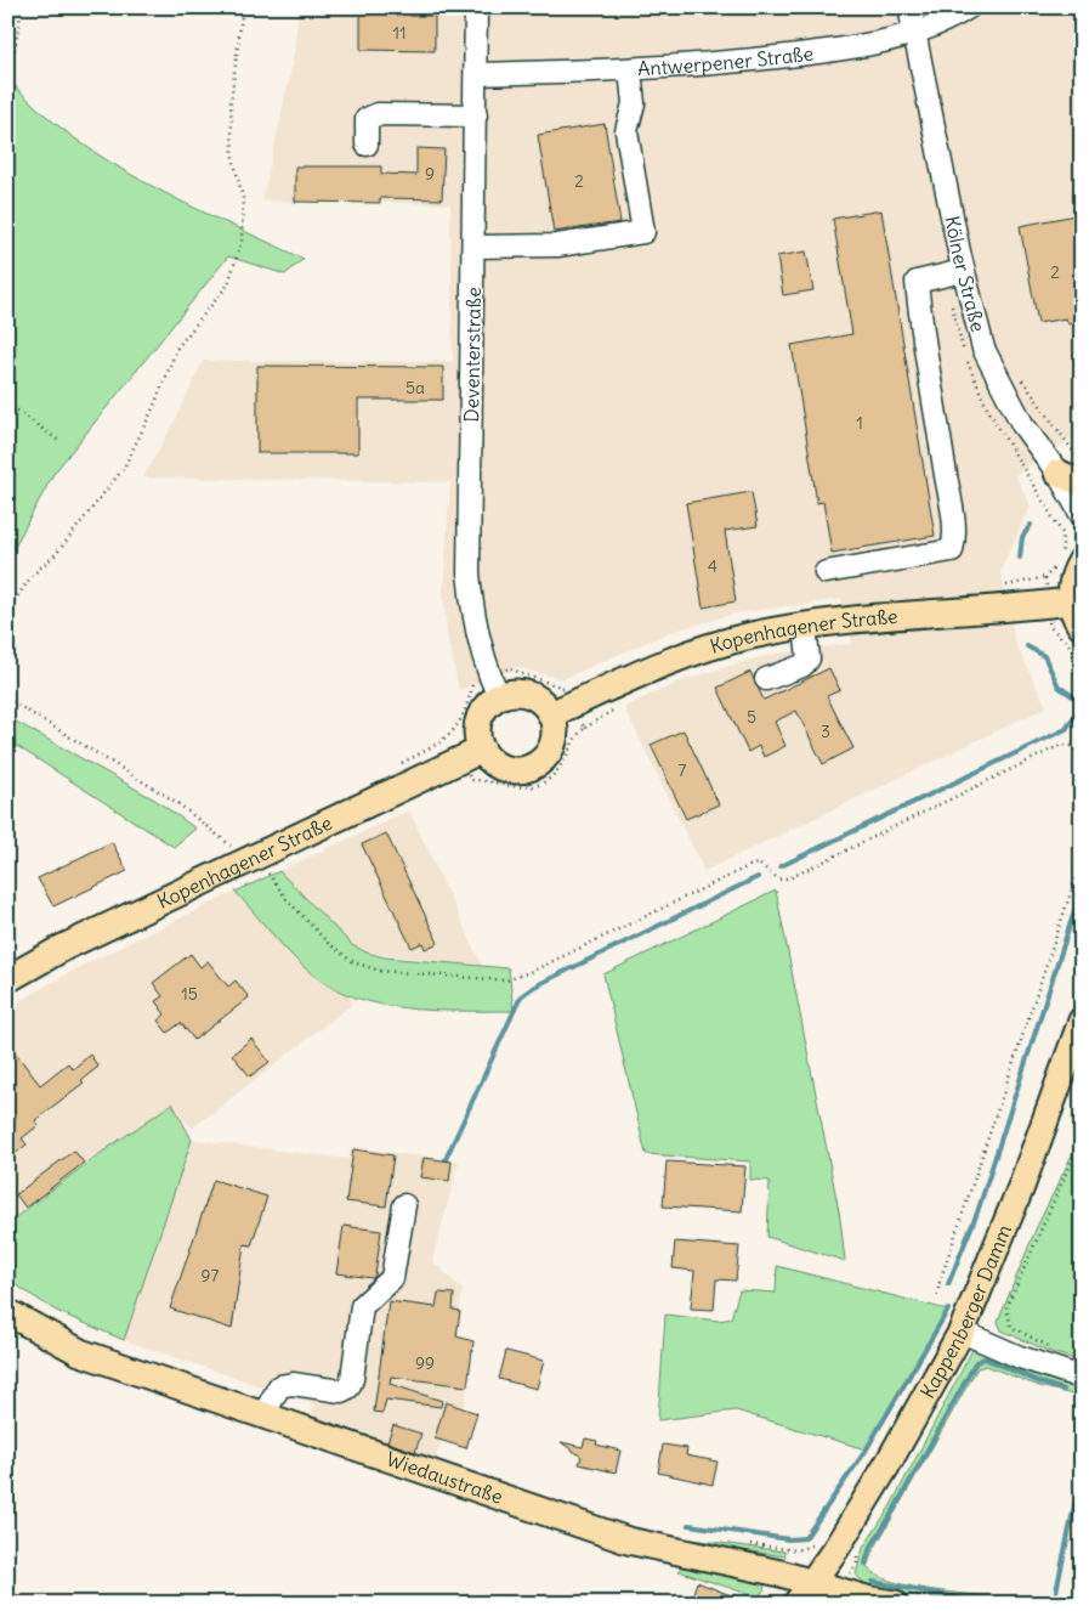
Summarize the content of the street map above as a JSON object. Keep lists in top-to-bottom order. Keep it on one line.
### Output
{"streets":{"main road":["Kopenhagener Straße","Kappenberger Damm","Wiedaustraße"],"street":["Antwerpener Straße","Kölner Straße","Deventerstraße"]},"crossings":[["Antwerpener Straße","Kölner Straße"],["Antwerpener Straße","Deventerstraße"],["Kappenberger Damm","Wiedaustraße"]],"house_numbers":["11","9","2","2","5a","1","4","5","3","7","15","97","99"]}
